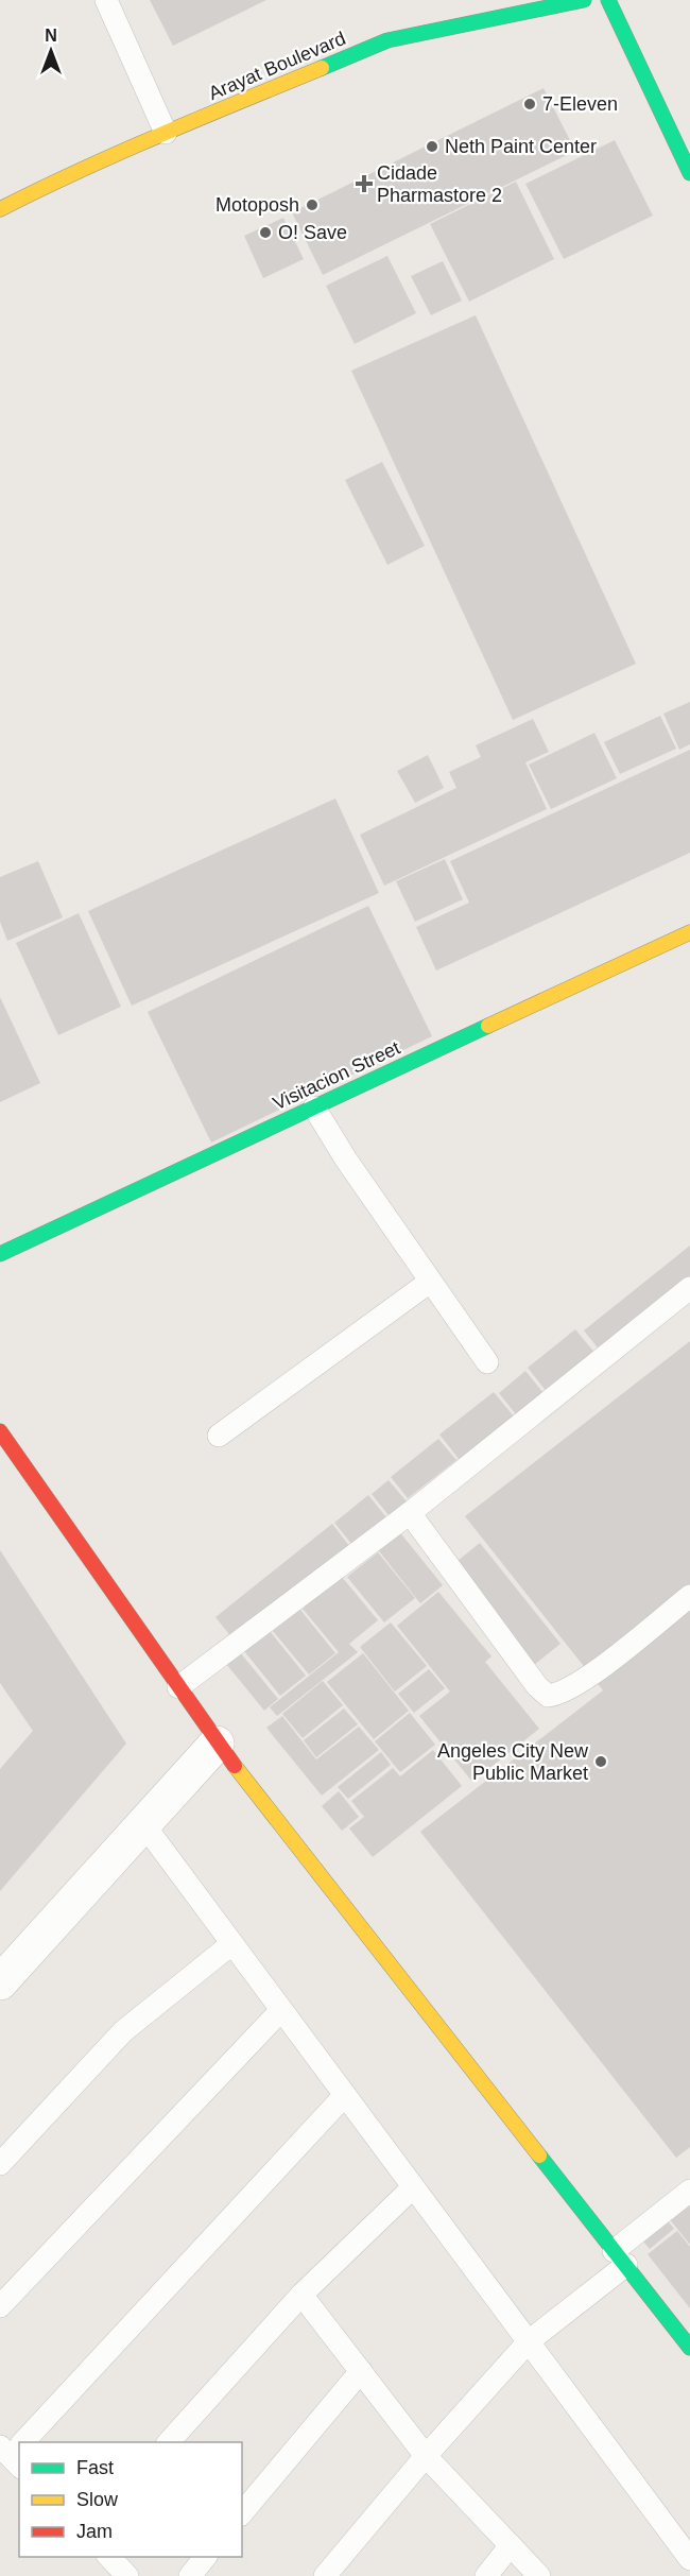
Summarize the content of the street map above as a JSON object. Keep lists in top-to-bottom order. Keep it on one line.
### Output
{"streets":{"street":["Arayat Boulevard","Visitacion Street"]},"places":{"other":["7-Eleven","Neth Paint Center","Motoposh","O! Save","Angeles City New Public Market"],"health":["Cidade Pharmastore 2"]},"legend":["Fast","Slow","Jam"],"north":"top"}
